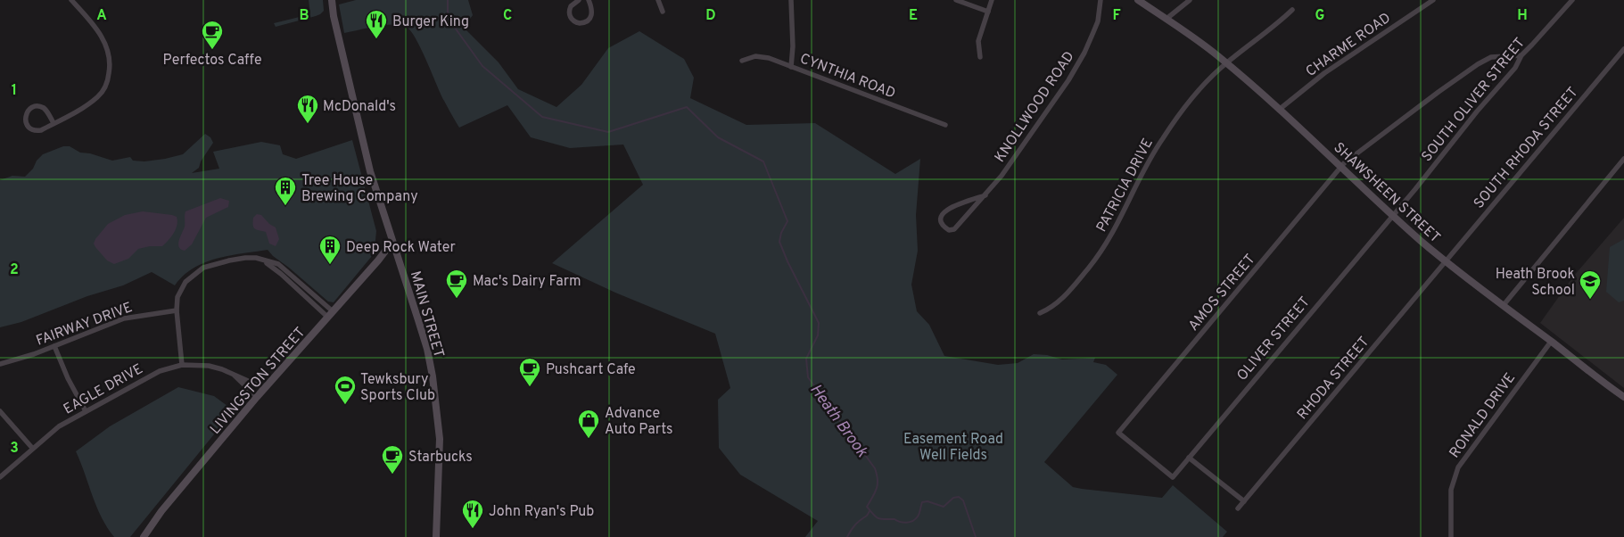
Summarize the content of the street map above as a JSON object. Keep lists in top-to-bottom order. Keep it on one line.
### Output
{"streets":{"main road":["SHAWSHEEN STREET","MAIN STREET","LIVINGSTON STREET"],"street":["CHARME ROAD","CYNTHIA ROAD","SOUTH OLIVER STREET","KNOLLWOOD ROAD","SOUTH RHODA STREET","PATRICIA DRIVE","AMOS STREET","FAIRWAY DRIVE","OLIVER STREET","RHODA STREET","EAGLE DRIVE","RONALD DRIVE"]},"crossings":[["CHARME ROAD","SHAWSHEEN STREET"],["SOUTH OLIVER STREET","SHAWSHEEN STREET"],["SOUTH OLIVER STREET","AMOS STREET"],["SOUTH OLIVER STREET","OLIVER STREET"],["SOUTH RHODA STREET","SHAWSHEEN STREET"],["SOUTH RHODA STREET","RHODA STREET"],["PATRICIA DRIVE","SHAWSHEEN STREET"],["SHAWSHEEN STREET","AMOS STREET"],["SHAWSHEEN STREET","OLIVER STREET"],["SHAWSHEEN STREET","RHODA STREET"],["SHAWSHEEN STREET","RONALD DRIVE"],["AMOS STREET","OLIVER STREET"],["MAIN STREET","LIVINGSTON STREET"],["FAIRWAY DRIVE","LIVINGSTON STREET"],["FAIRWAY DRIVE","EAGLE DRIVE"],["LIVINGSTON STREET","EAGLE DRIVE"]],"water":["Heath Brook"],"parks":["Easement Road Well Fields"],"places":{"restaurant":["Burger King","McDonald's","John Ryan's Pub"],"cafe":["Perfectos Caffe","Mac's Dairy Farm","Pushcart Cafe","Starbucks"],"building":["Tree House Brewing Company","Deep Rock Water"],"school or university":["Heath Brook School"],"sports":["Tewksbury Sports Club"],"shop":["Advance Auto Parts"]},"grid":{"columns":["A","B","C","D","E","F","G","H"],"rows":["1","2","3"]}}
